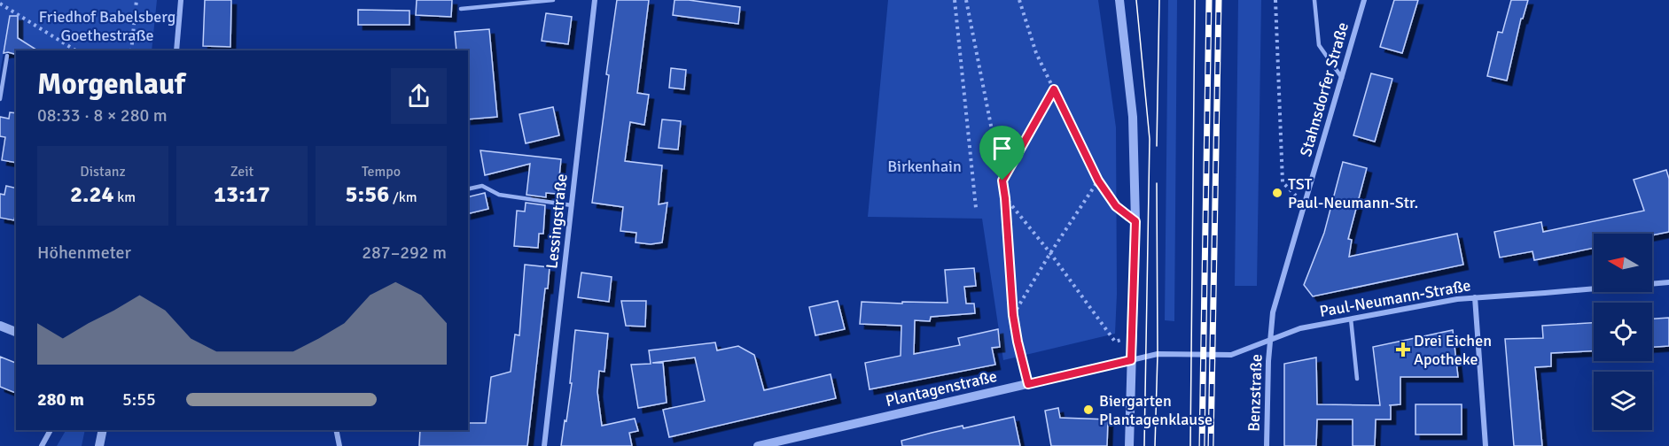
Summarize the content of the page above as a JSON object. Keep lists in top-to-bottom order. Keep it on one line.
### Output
{"streets":{"street":["Stahnsdorfer Straße","Lessingstraße","Paul-Neumann-Straße","Plantagenstraße","Benzstraße"]},"crossings":[["Stahnsdorfer Straße","Paul-Neumann-Straße"],["Stahnsdorfer Straße","Benzstraße"],["Paul-Neumann-Straße","Plantagenstraße"],["Paul-Neumann-Straße","Benzstraße"]],"parks":["Friedhof Babelsberg Goethestraße","Birkenhain"],"places":{"other":["TST Paul-Neumann-Str.","Biergarten Plantagenklause"],"health":["Drei Eichen Apotheke"]},"north":"left","page":{"heading":["Morgenlauf","08:33 · 8 × 280 m"],"stats":[["Distanz","2.24 km"],["Zeit","13:17"],["Tempo","5:56 /km"]],"chart":["Höhenmeter","287–292 m"],"list":[{"name":"280 m","note":"5:55"}]}}
